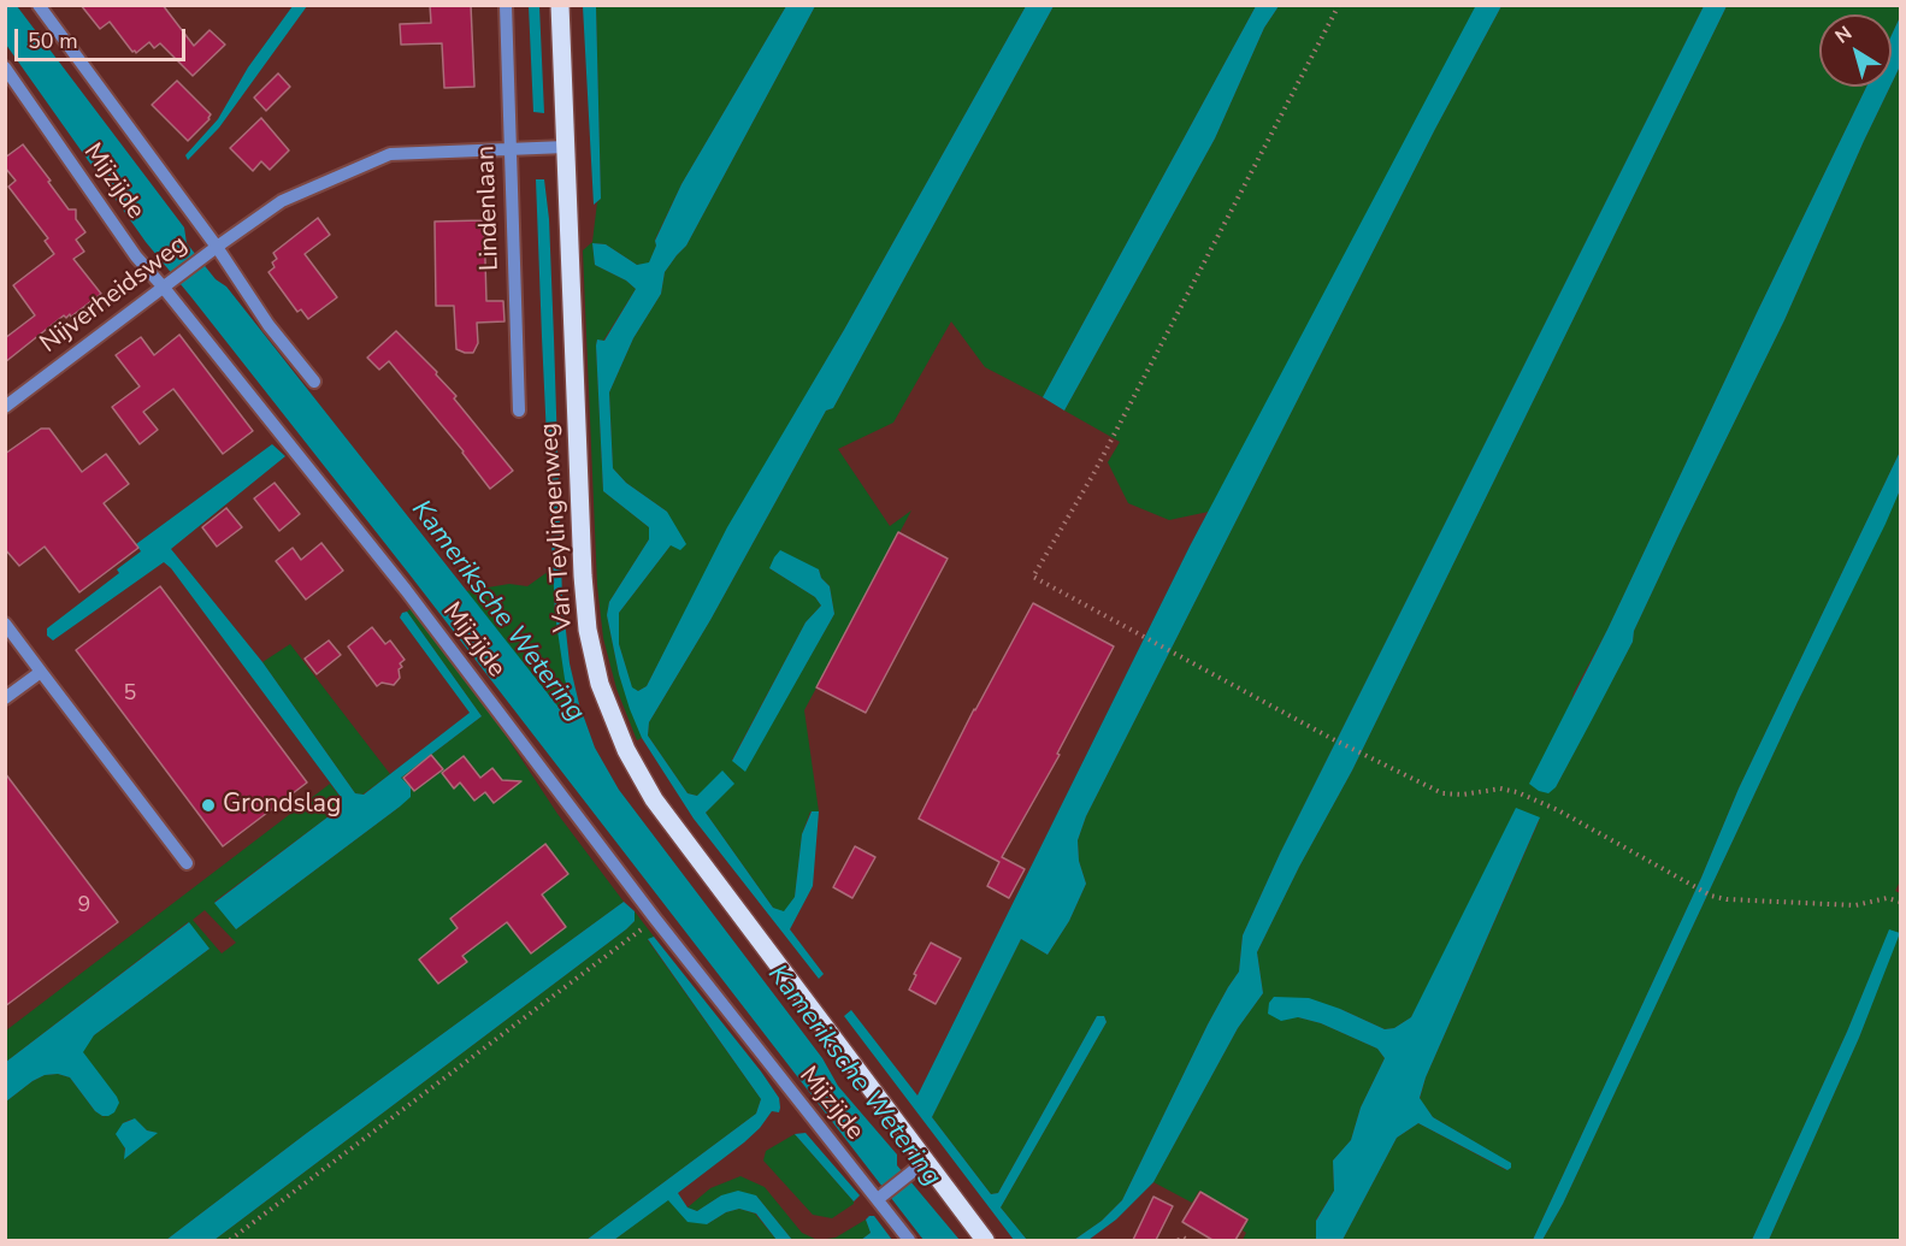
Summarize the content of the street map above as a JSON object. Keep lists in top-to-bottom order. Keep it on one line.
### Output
{"streets":{"main road":["Van Teylingenweg"],"street":["Mijzijde","Lindenlaan","Nijverheidsweg"]},"crossings":[["Mijzijde","Nijverheidsweg"]],"water":["Kameriksche Wetering"],"places":["Grondslag"],"house_numbers":["5","9"],"scale_bar":"50 m","north":"top left"}
